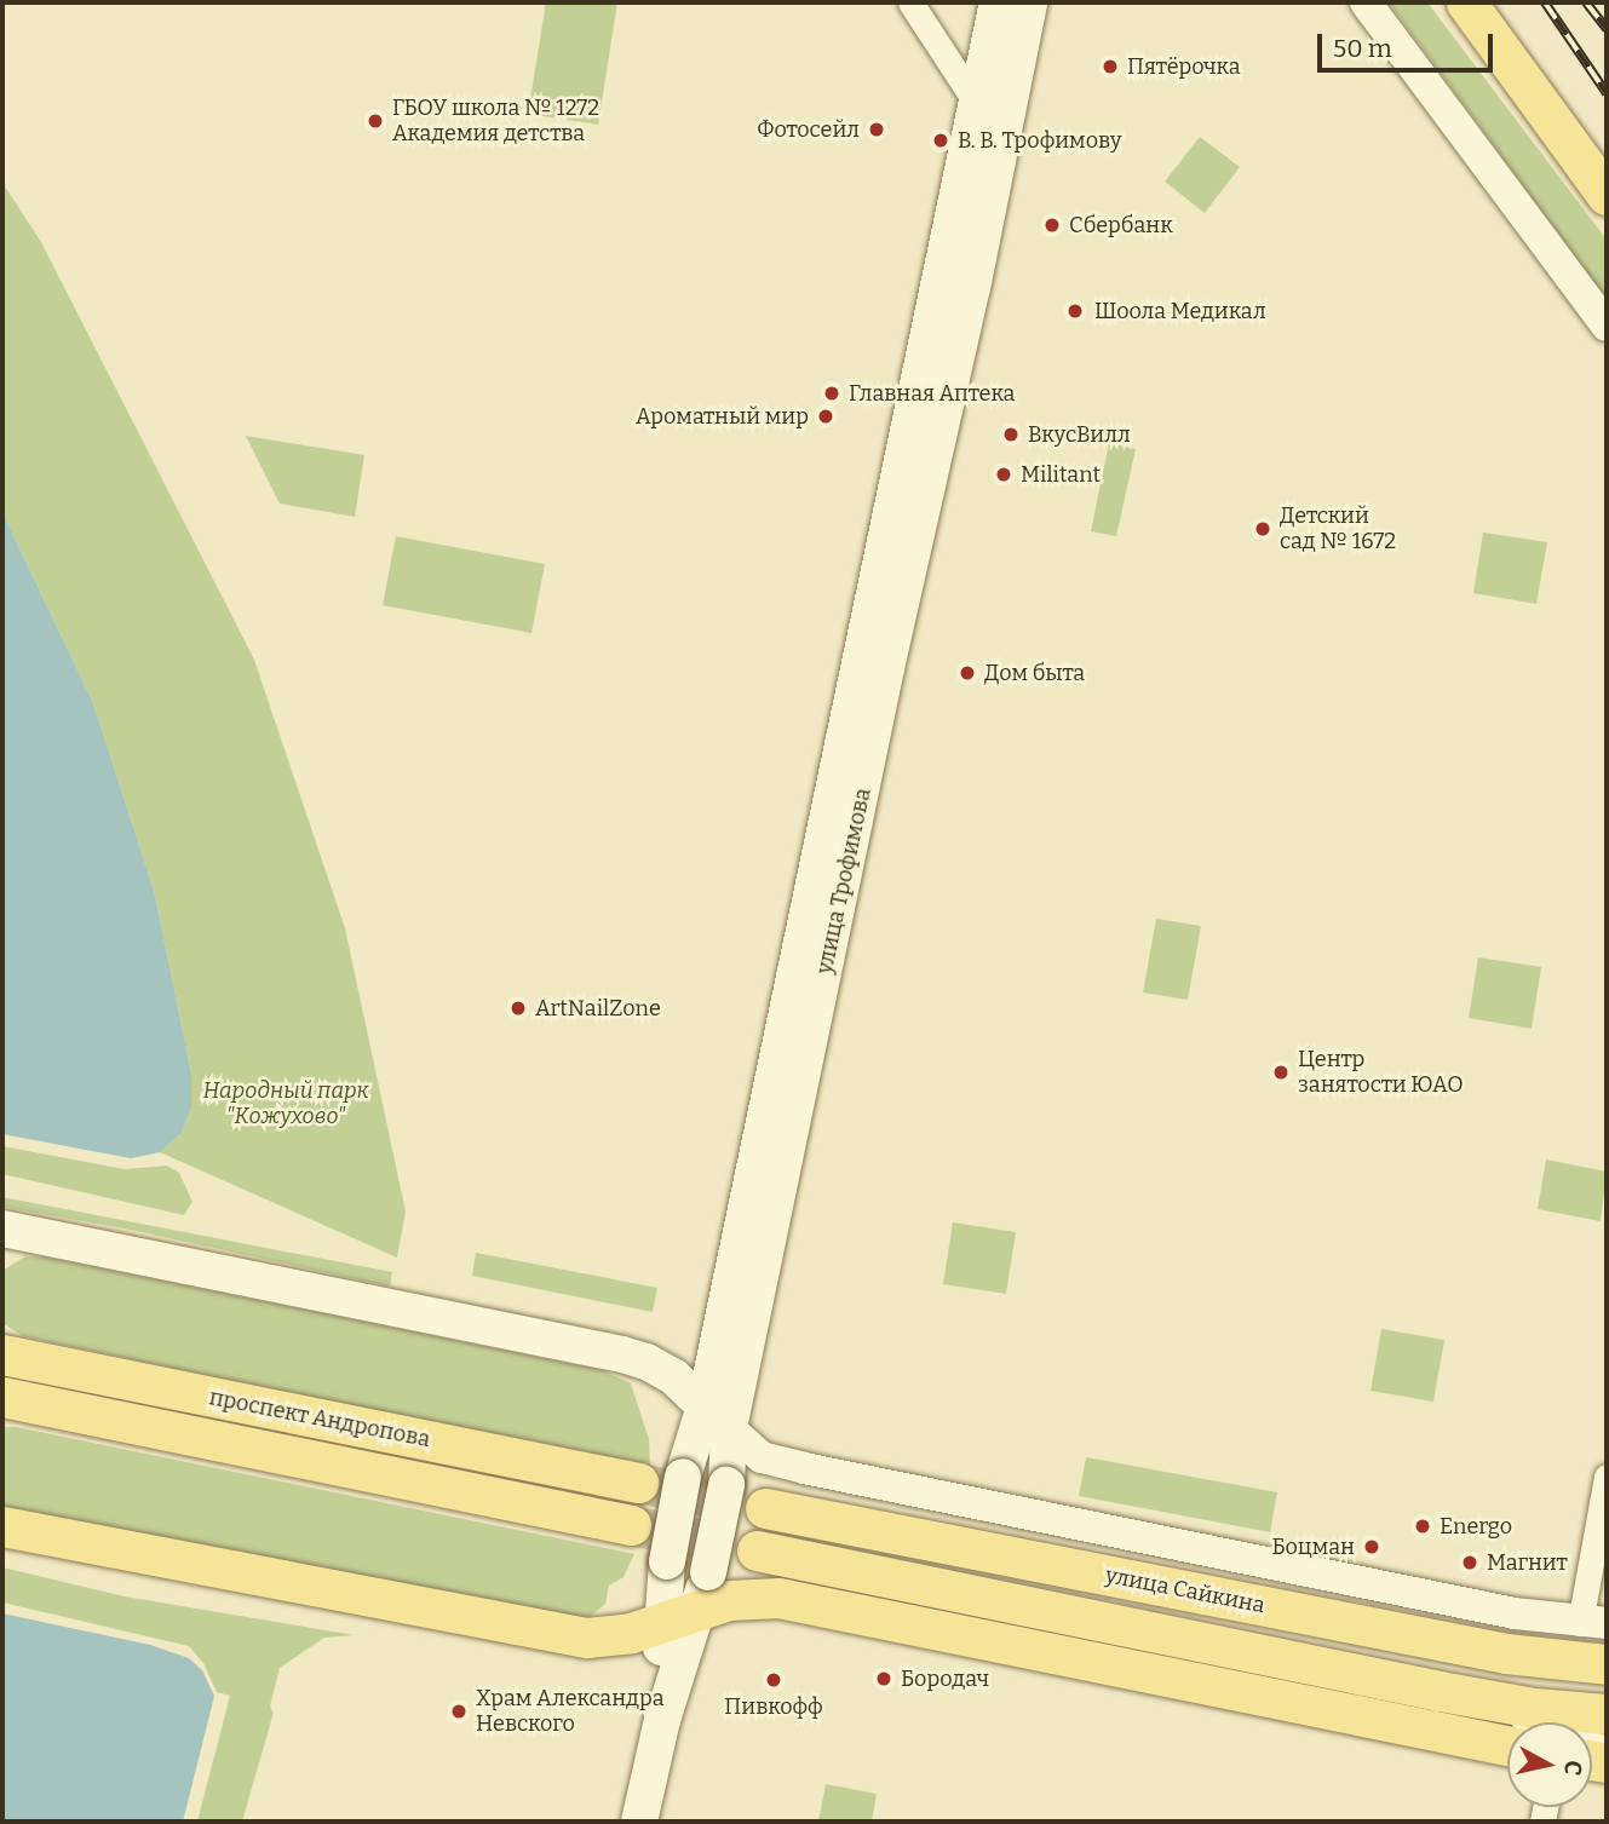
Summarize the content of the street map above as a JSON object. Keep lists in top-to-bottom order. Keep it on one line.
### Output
{"streets":{"main road":["улица Трофимова","проспект Андропова","улица Сайкина"]},"parks":["Народный парк \"Кожухово\""],"places":["Пятёрочка","ГБОУ школа № 1272 Академия детства","Фотосейл","В. В. Трофимову","Сбербанк","Шоола Медикал","Главная Аптека","Ароматный мир","ВкусВилл","Militant","Детский сад № 1672","Дом быта","ArtNailZone","Центр занятости ЮАО","Energo","Боцман","Магнит","Бородач","Пивкофф","Храм Александра Невского"],"scale_bar":"50 m","north":"right"}
